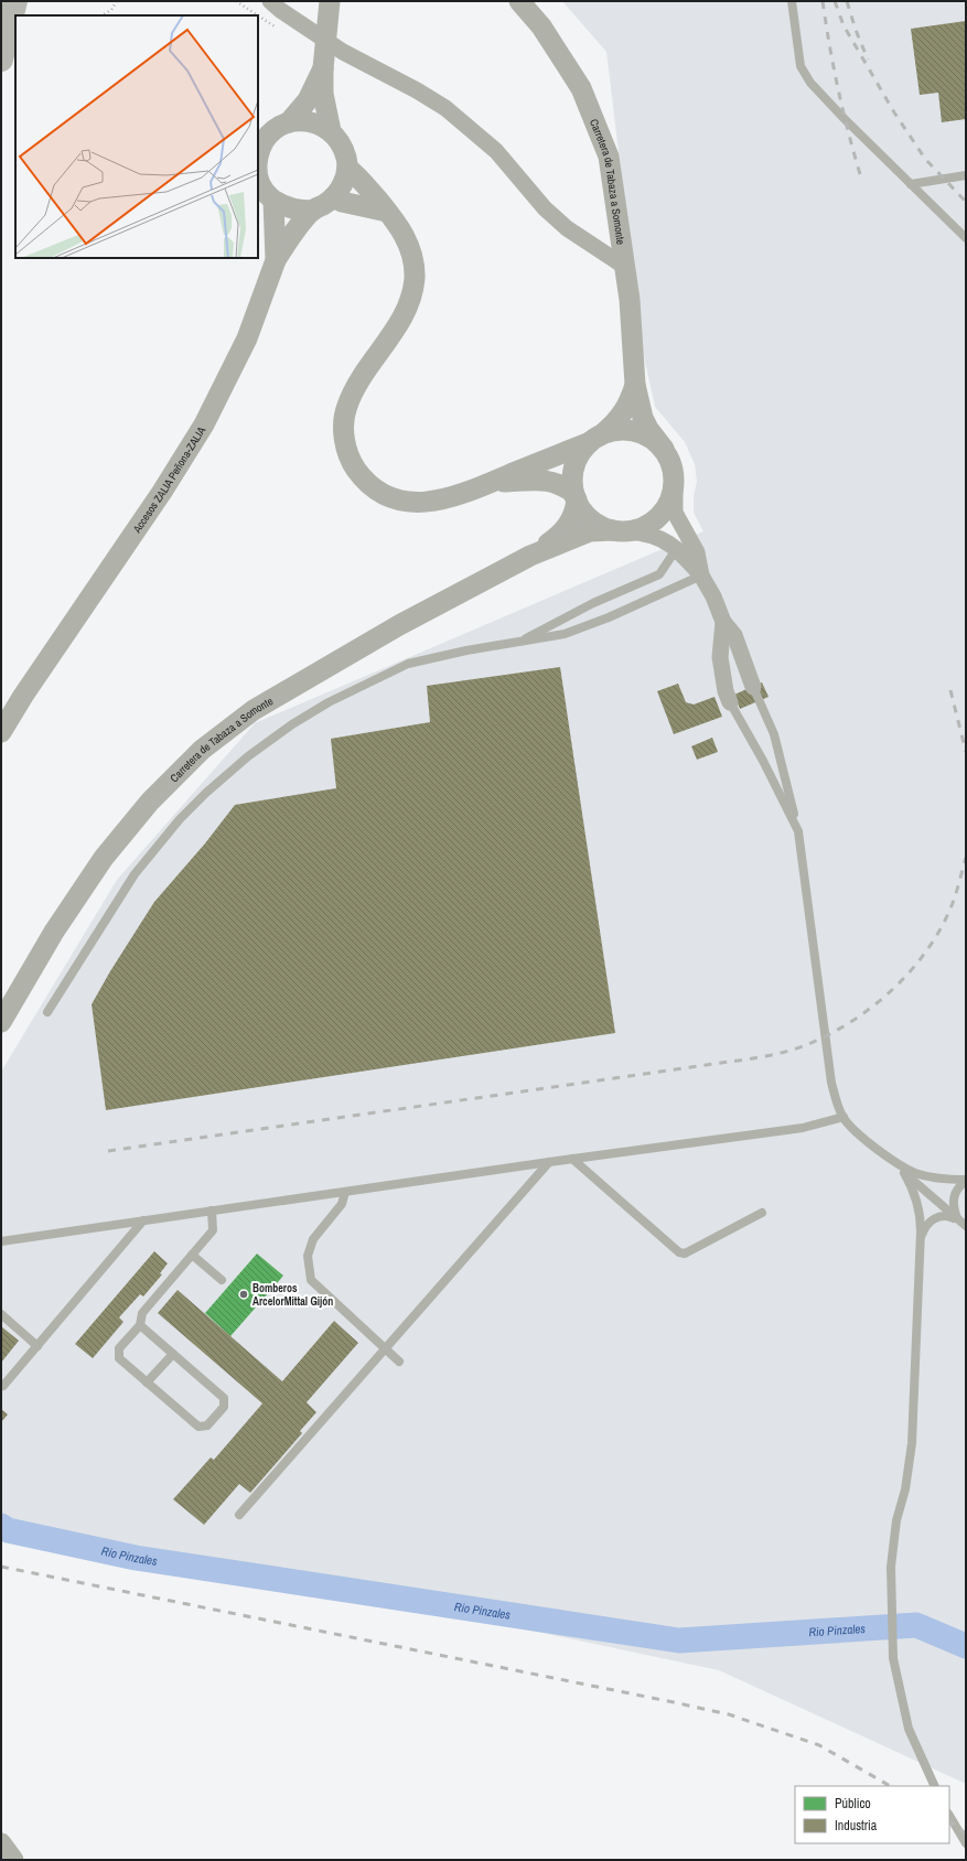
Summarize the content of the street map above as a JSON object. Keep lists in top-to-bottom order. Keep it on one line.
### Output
{"streets":{"street":["Carretera de Tabaza a Somonte","Accesos ZALIA Peñona-ZALIA"]},"water":["Rio Pinzales"],"places":["Bomberos ArcelorMittal Gijón"],"legend":["Público","Industria"]}
